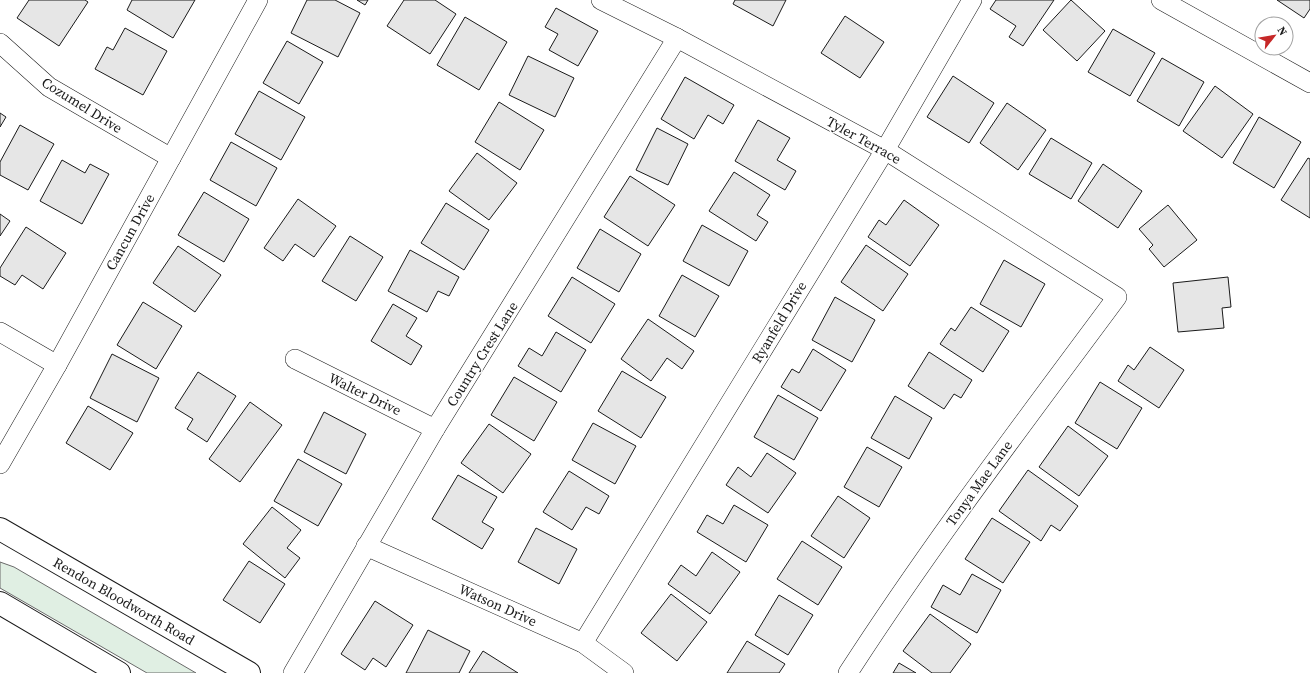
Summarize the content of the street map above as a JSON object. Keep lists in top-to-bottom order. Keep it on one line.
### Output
{"streets":{"main road":["Rendon Bloodworth Road"],"street":["Cozumel Drive","Tyler Terrace","Cancun Drive","Ryanfeld Drive","Country Crest Lane","Walter Drive","Tonya Mae Lane","Watson Drive"]},"crossings":[["Cozumel Drive","Cancun Drive"],["Tyler Terrace","Ryanfeld Drive"],["Tyler Terrace","Country Crest Lane"],["Tyler Terrace","Tonya Mae Lane"],["Ryanfeld Drive","Watson Drive"],["Country Crest Lane","Walter Drive"],["Country Crest Lane","Watson Drive"]],"north":"top right"}
